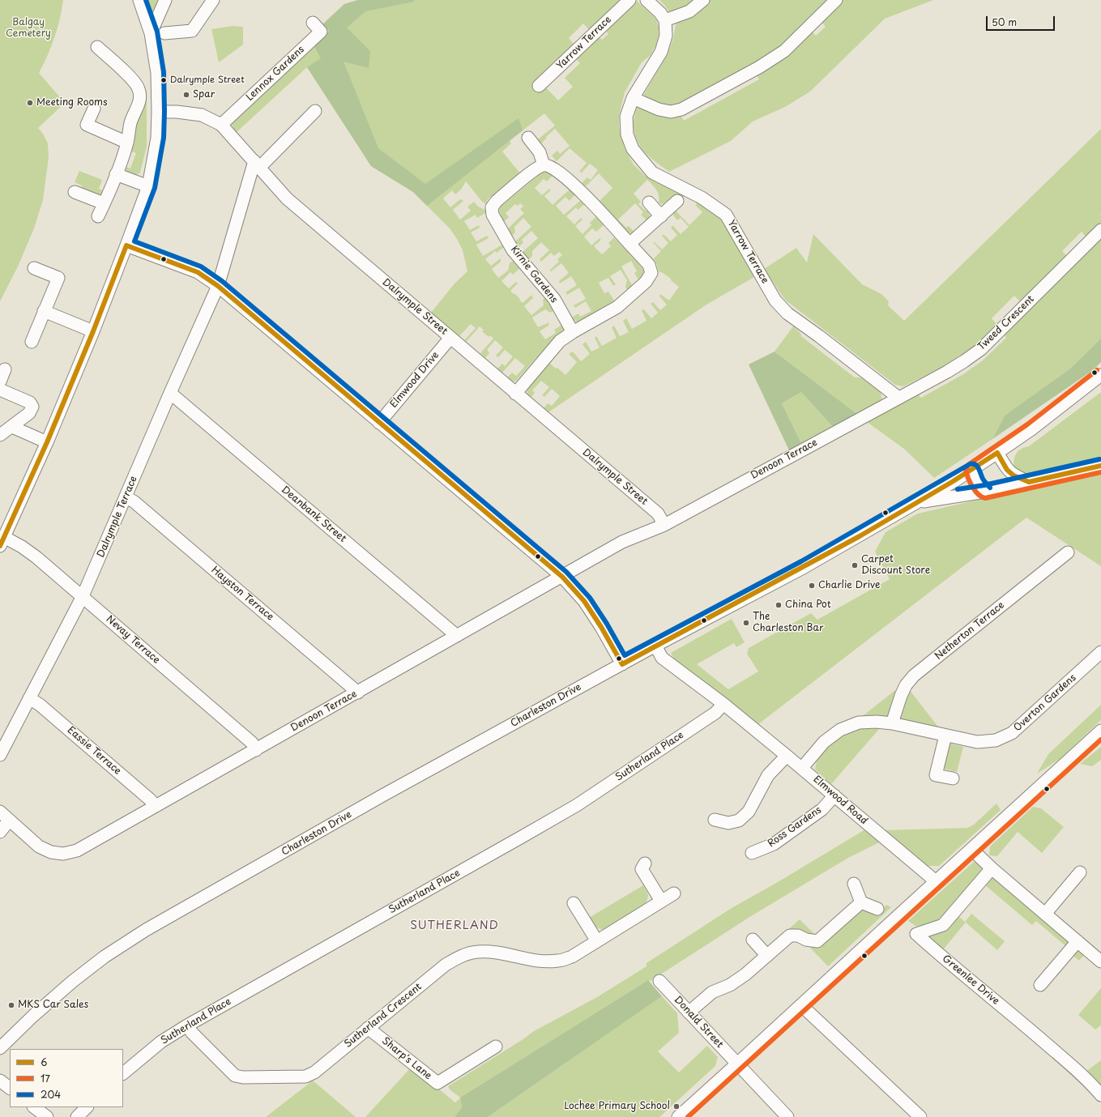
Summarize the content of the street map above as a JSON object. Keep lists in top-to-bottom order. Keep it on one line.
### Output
{"streets":{"street":["Yarrow Terrace","Lennox Gardens","Kirnie Gardens","Dalrymple Street","Tweed Crescent","Elmwood Drive","Denoon Terrace","Deanbank Street","Dalrymple Terrace","Hayston Terrace","Netherton Terrace","Nevay Terrace","Overton Gardens","Charleston Drive","Eassie Terrace","Sutherland Place","Elmwood Road","Ross Gardens","Greenlee Drive","Sutherland Crescent","Donald Street","Sharp's Lane"]},"crossings":[["Yarrow Terrace","Tweed Crescent"],["Yarrow Terrace","Denoon Terrace"],["Lennox Gardens","Dalrymple Street"],["Dalrymple Street","Elmwood Drive"],["Dalrymple Street","Denoon Terrace"],["Dalrymple Street","Dalrymple Terrace"],["Tweed Crescent","Denoon Terrace"],["Denoon Terrace","Deanbank Street"],["Denoon Terrace","Hayston Terrace"],["Denoon Terrace","Nevay Terrace"],["Denoon Terrace","Eassie Terrace"],["Deanbank Street","Dalrymple Terrace"],["Dalrymple Terrace","Hayston Terrace"],["Dalrymple Terrace","Nevay Terrace"],["Dalrymple Terrace","Eassie Terrace"],["Netherton Terrace","Overton Gardens"],["Overton Gardens","Elmwood Road"],["Charleston Drive","Elmwood Road"],["Sutherland Place","Elmwood Road"],["Sutherland Place","Sutherland Crescent"],["Elmwood Road","Ross Gardens"],["Sutherland Crescent","Sharp's Lane"]],"districts":["SUTHERLAND"],"parks":["Balgay Cemetery"],"places":["Dalrymple Street","Spar","Meeting Rooms","Carpet Discount Store","Charlie Drive","China Pot","The Charleston Bar","MKS Car Sales","Lochee Primary School"],"lines":["transit line 204","transit line 6","transit line 17"],"legend":["6","17","204"],"scale_bar":"50 m"}
